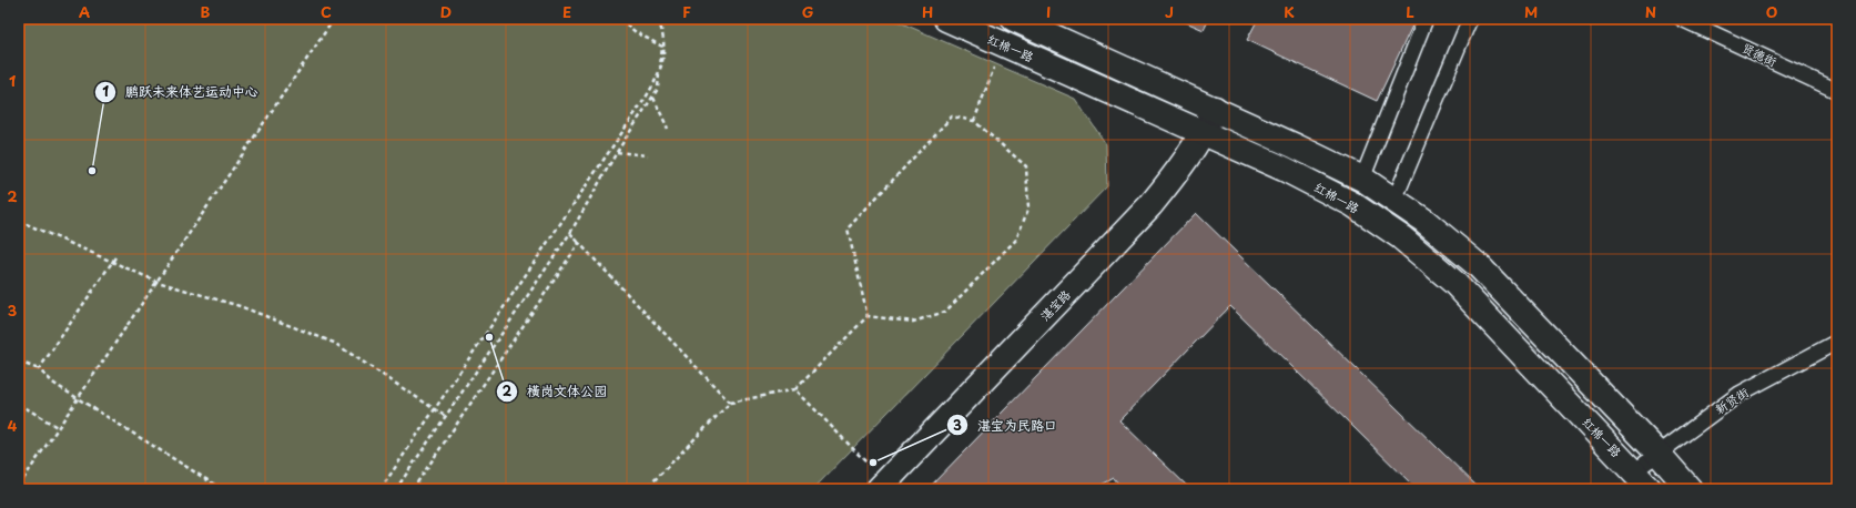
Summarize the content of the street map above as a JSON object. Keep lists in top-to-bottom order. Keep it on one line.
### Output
{"streets":{"main road":["红棉一路","湛宝路"],"lane":["贤德街","新贤街"]},"crossings":[["红棉一路","湛宝路"],["红棉一路","新贤街"]],"places":["鹏跃未来体艺运动中心","横岗文体公园","湛宝为民路口"],"grid":{"columns":["A","B","C","D","E","F","G","H","I","J","K","L","M","N","O"],"rows":["1","2","3","4"]}}
